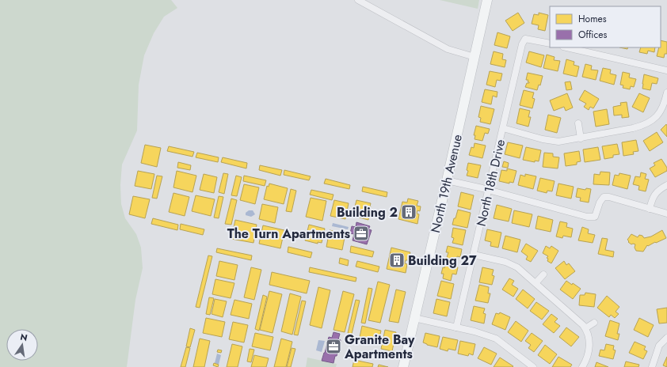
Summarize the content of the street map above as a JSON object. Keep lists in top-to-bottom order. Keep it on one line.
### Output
{"streets":{"main road":["North 19th Avenue"],"street":["North 18th Drive"]},"places":{"building":["Building 2","Building 27"],"office":["The Turn Apartments","Granite Bay Apartments"]},"legend":["Homes","Offices"],"north":"top"}
